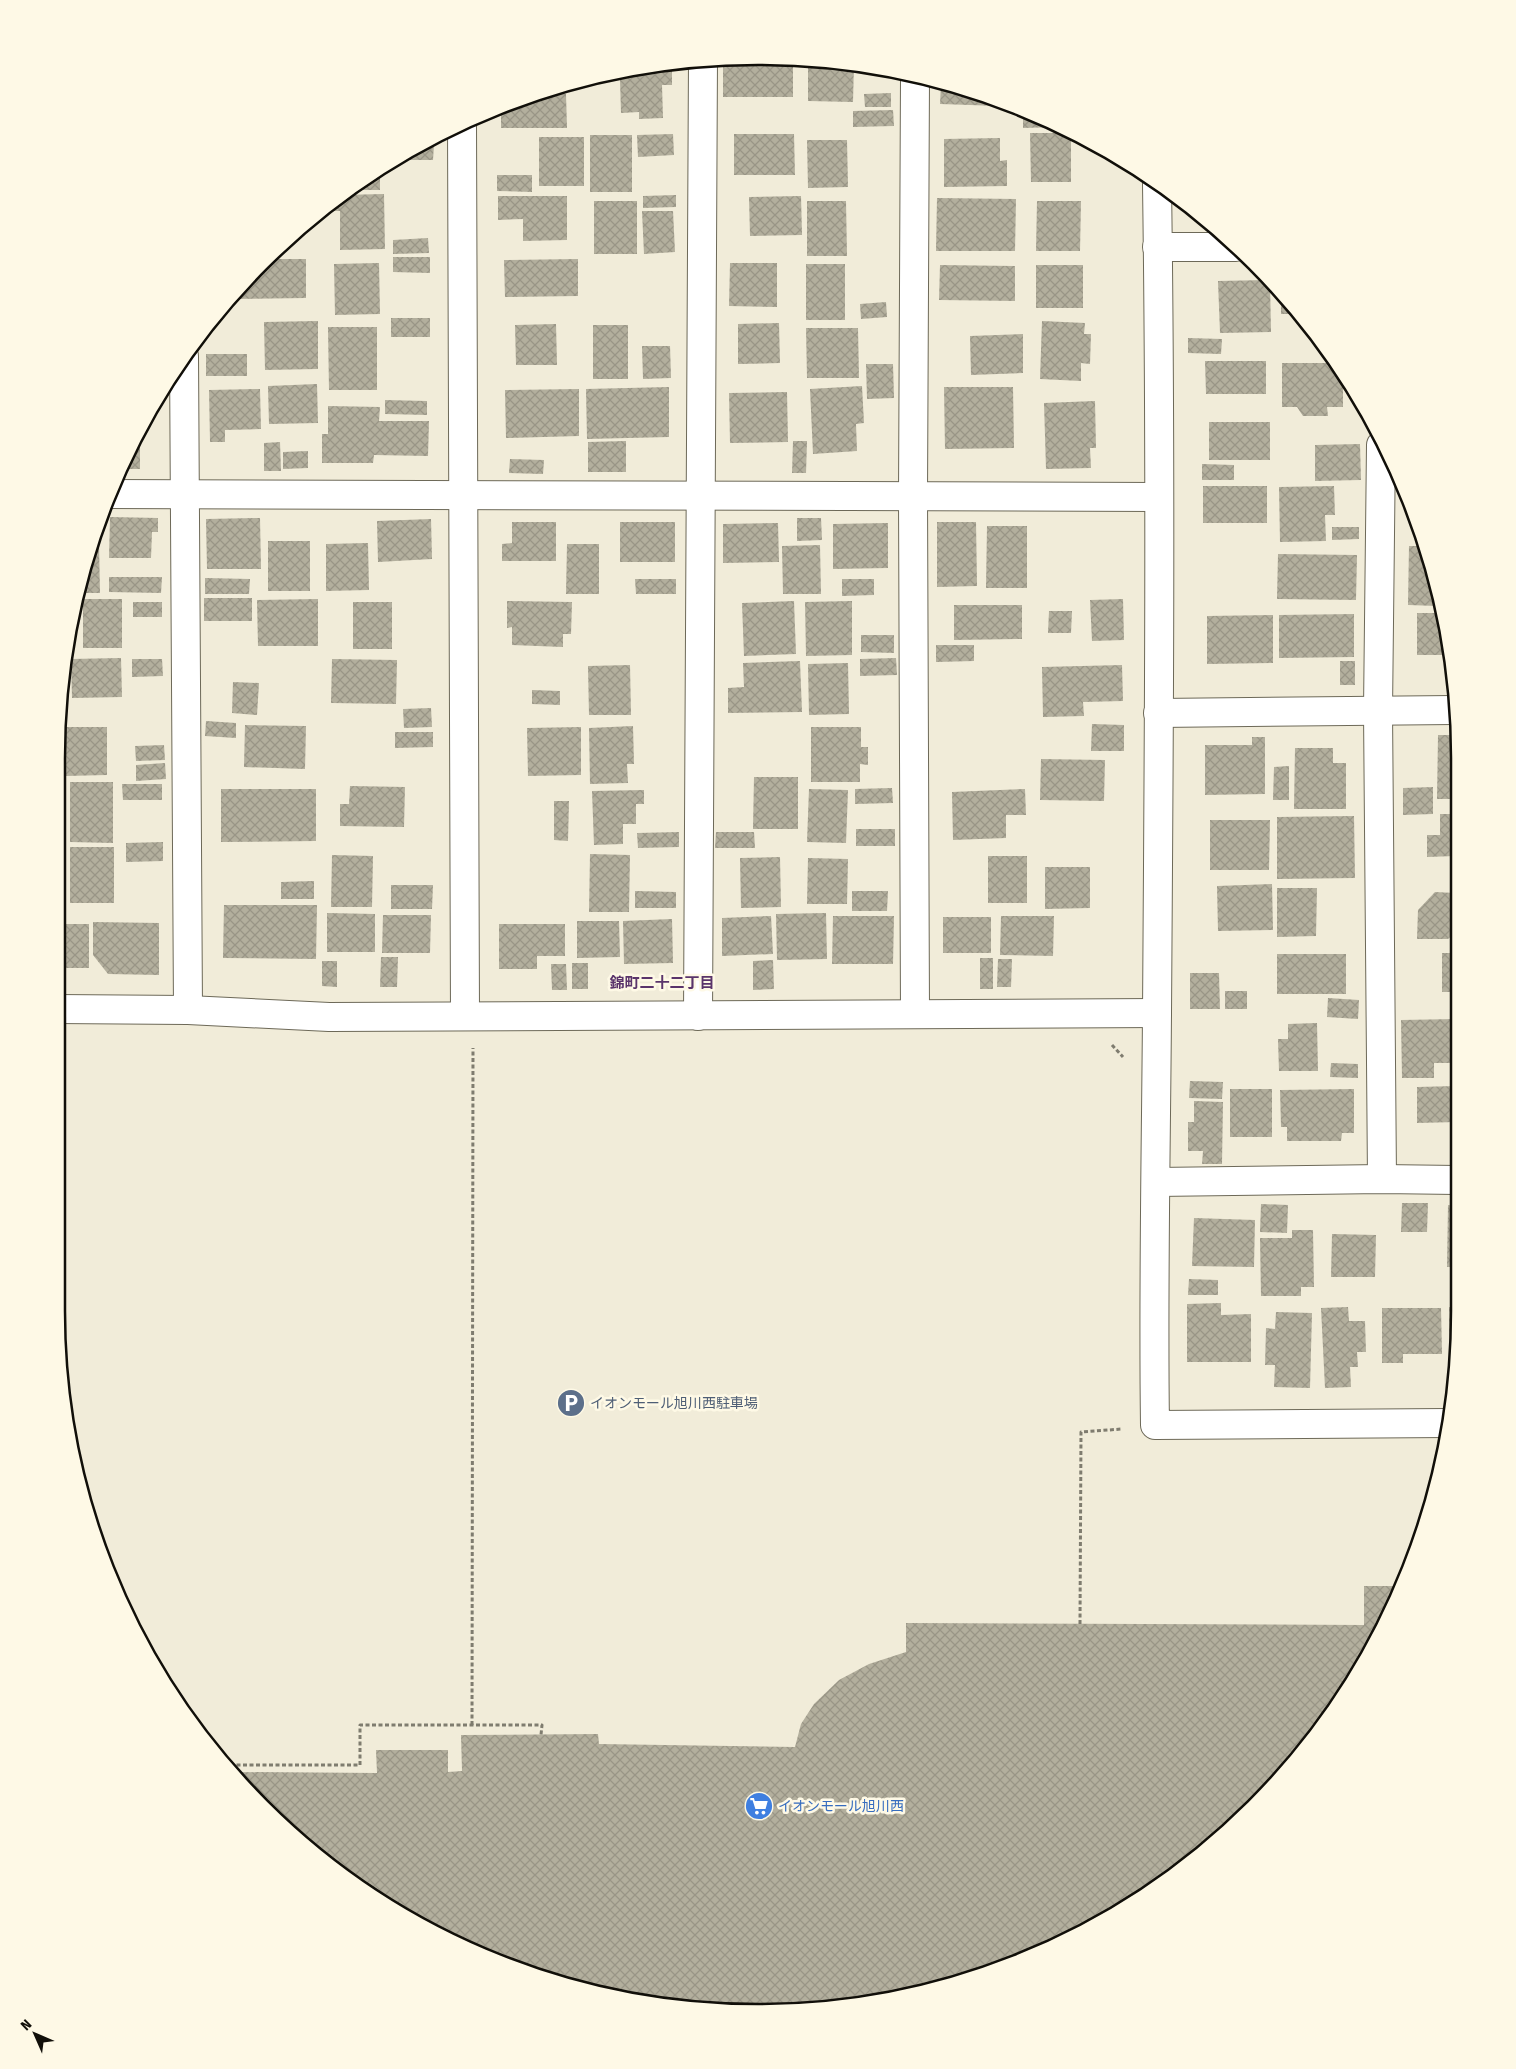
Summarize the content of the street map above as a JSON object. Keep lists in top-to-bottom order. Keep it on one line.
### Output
{"districts":["錦町二十二丁目"],"places":{"parking":["イオンモール旭川西駐車場"],"supermarket":["イオンモール旭川西"]},"north":"top left"}
